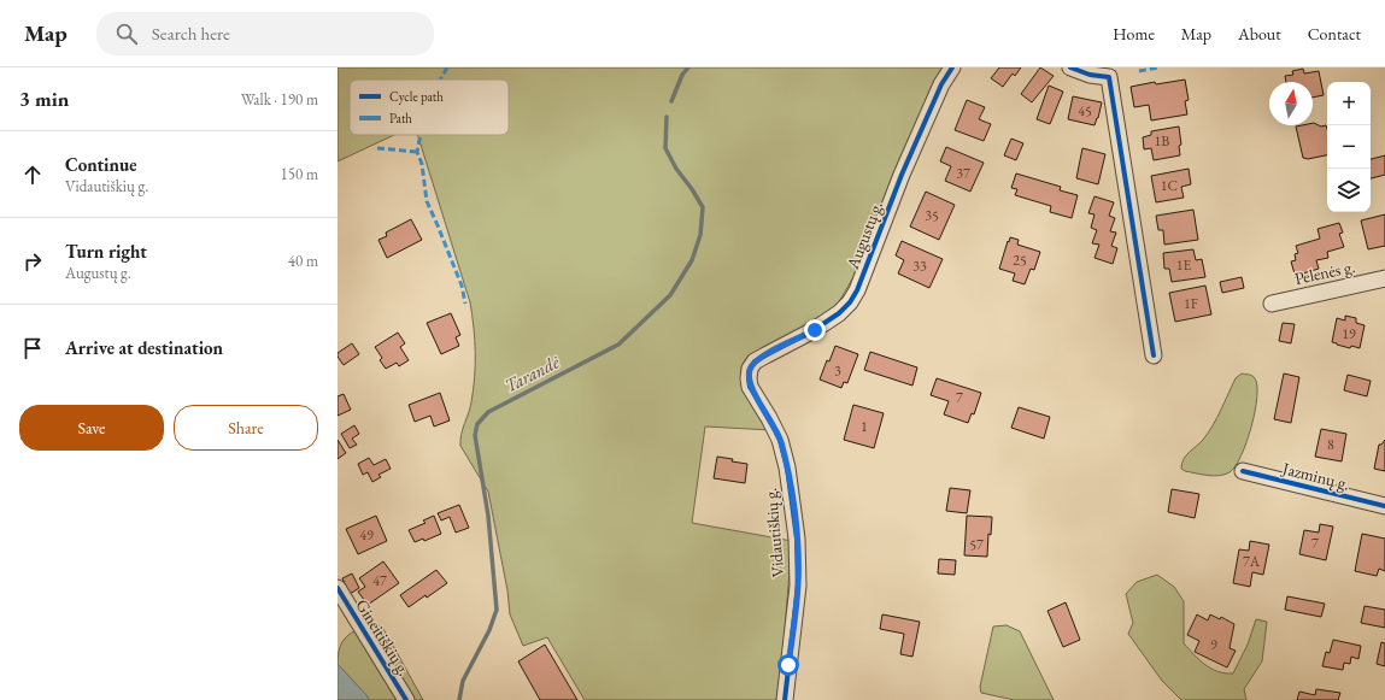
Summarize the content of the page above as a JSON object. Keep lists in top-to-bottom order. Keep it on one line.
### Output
{"streets":{"street":["Augustų g.","Pelenės g.","Jazminų g.","Vidautiškių g.","Gineitiškių g."]},"crossings":[["Augustų g.","Vidautiškių g."]],"water":["Tarandė"],"house_numbers":["45","1B","37","1C","35","25","1E","33","1F","19","3","7","1","8","49","7","57","7A","47","9"],"legend":["Cycle path","Path"],"north":"top","page":{"header":"Map","search":"Search here","nav":["Home","Map","About","Contact"],"heading":["3 min","Walk · 190 m"],"map_buttons":["+","−"],"list":[["Continue","Vidautiškių g.","150 m"],["Turn right","Augustų g.","40 m"],"Arrive at destination"],"buttons":["Save","Share"]}}
